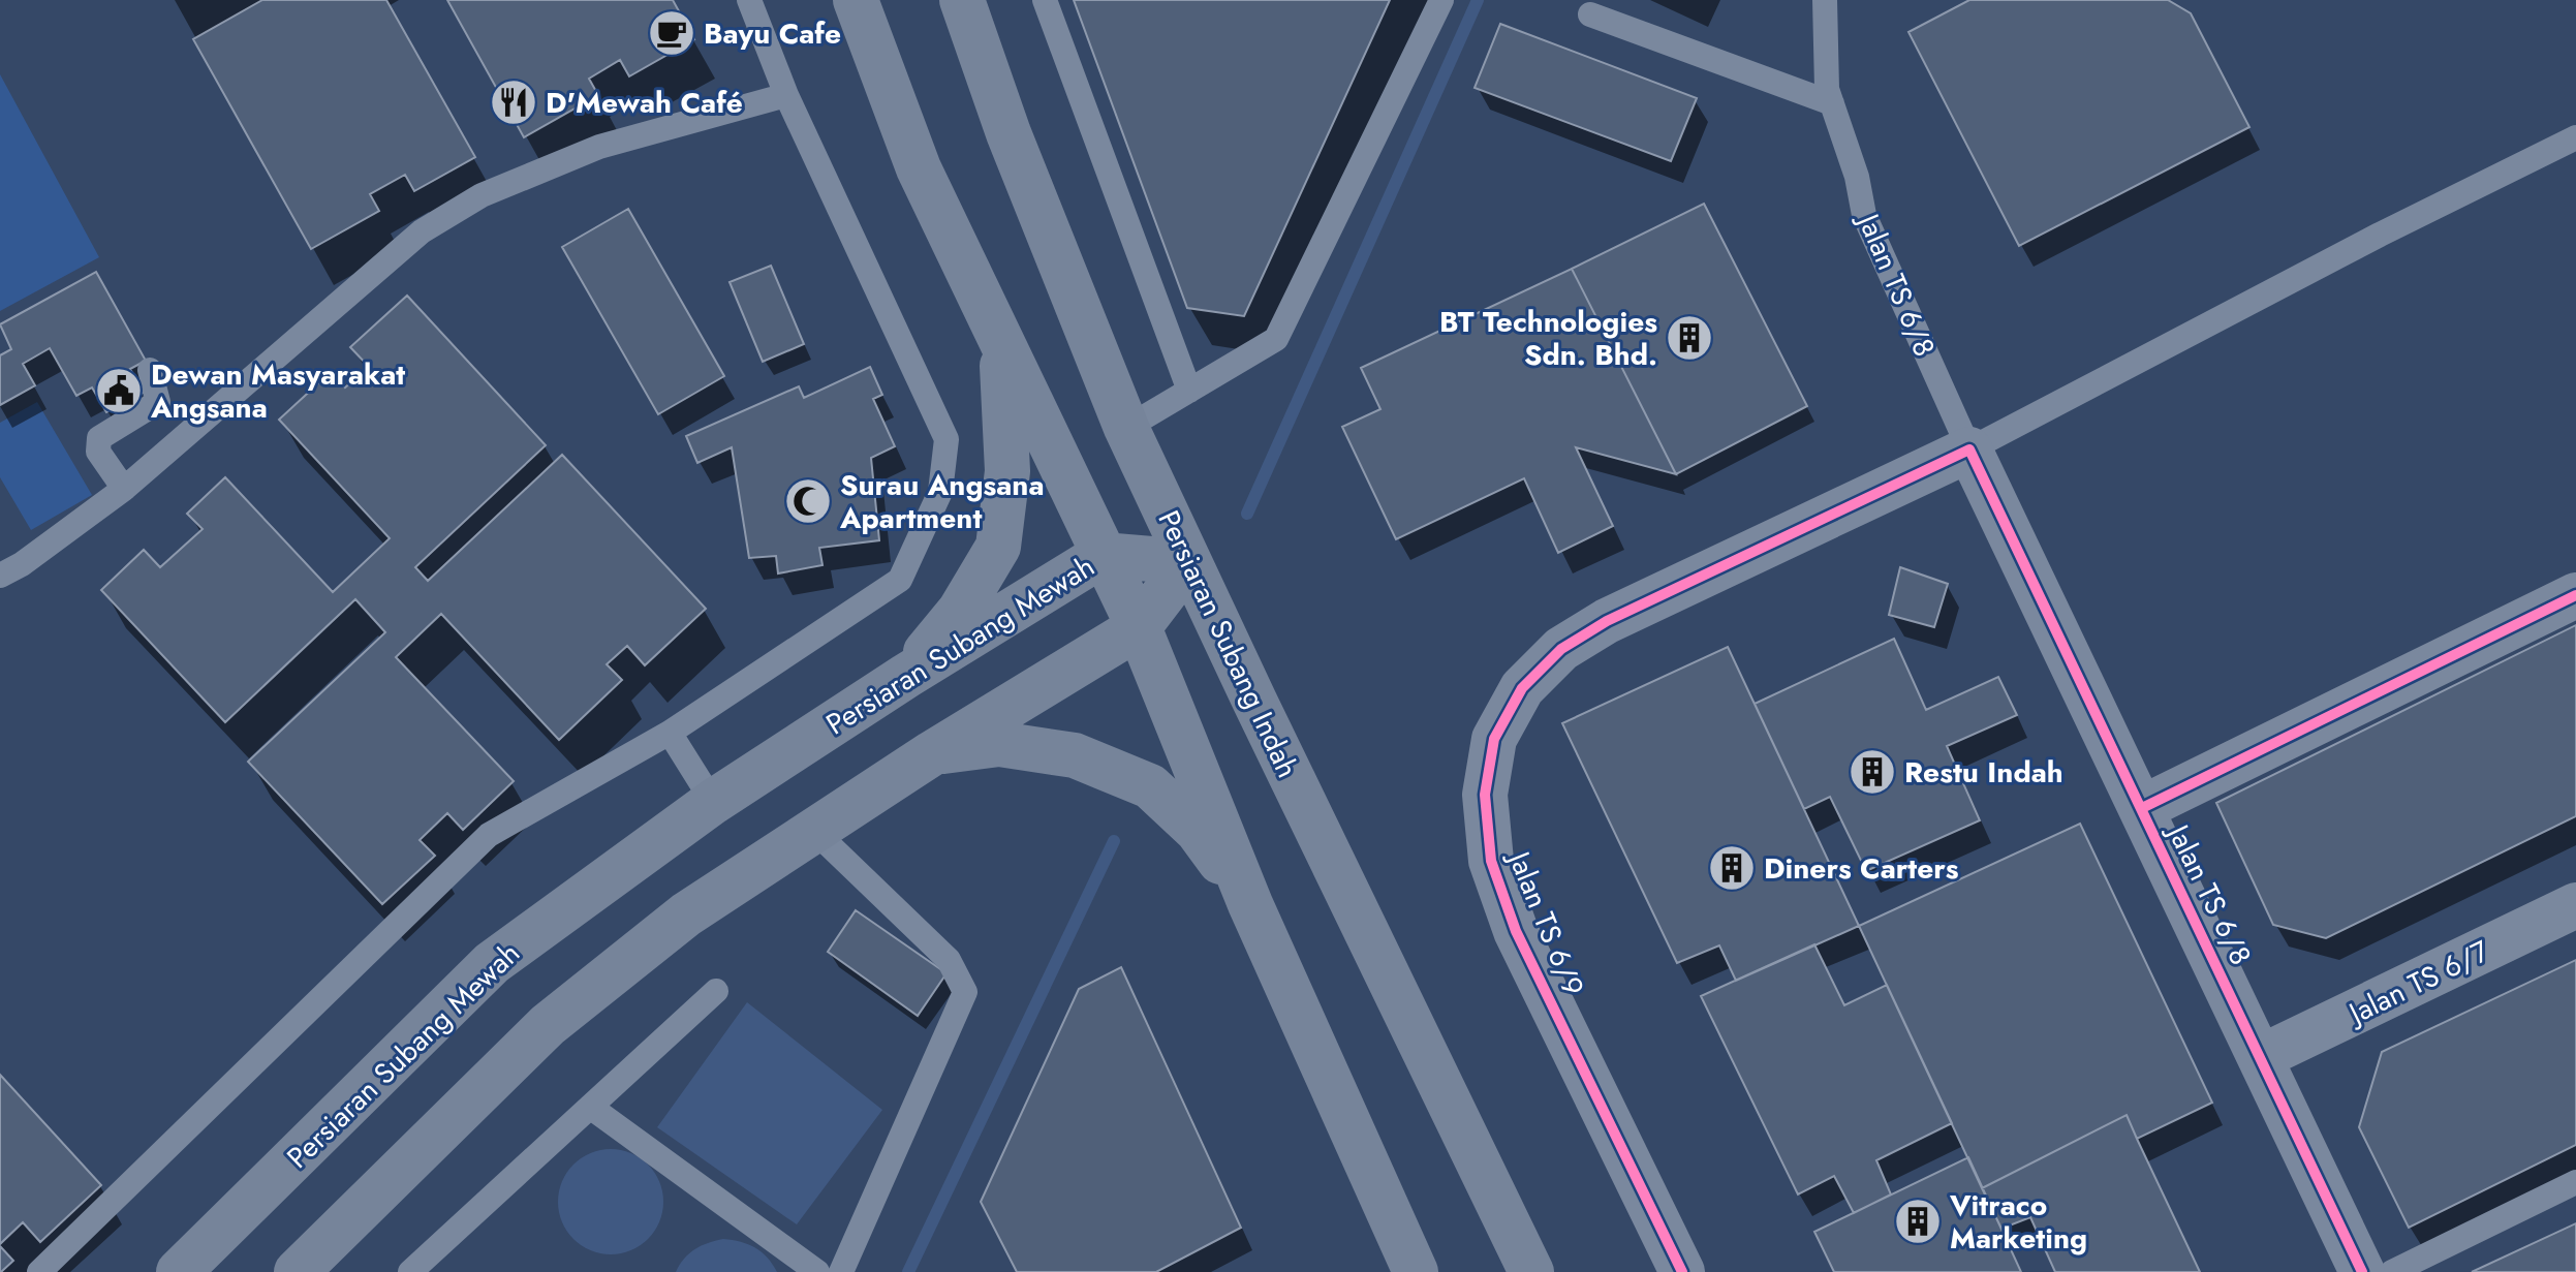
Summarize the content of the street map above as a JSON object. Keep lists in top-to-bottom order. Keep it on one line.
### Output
{"streets":{"main road":["Persiaran Subang Indah","Persiaran Subang Mewah"],"street":["Jalan TS 6/8","Jalan TS 6/9","Jalan TS 6/7"]},"crossings":[["Jalan TS 6/8","Jalan TS 6/9"],["Jalan TS 6/8","Jalan TS 6/7"],["Persiaran Subang Indah","Persiaran Subang Mewah"]],"places":{"cafe":["Bayu Cafe"],"restaurant":["D'Mewah Café"],"building":["BT Technologies Sdn. Bhd.","Restu Indah","Diners Carters","Vitraco Marketing"],"public building":["Dewan Masyarakat Angsana"],"mosque":["Surau Angsana Apartment"]}}
